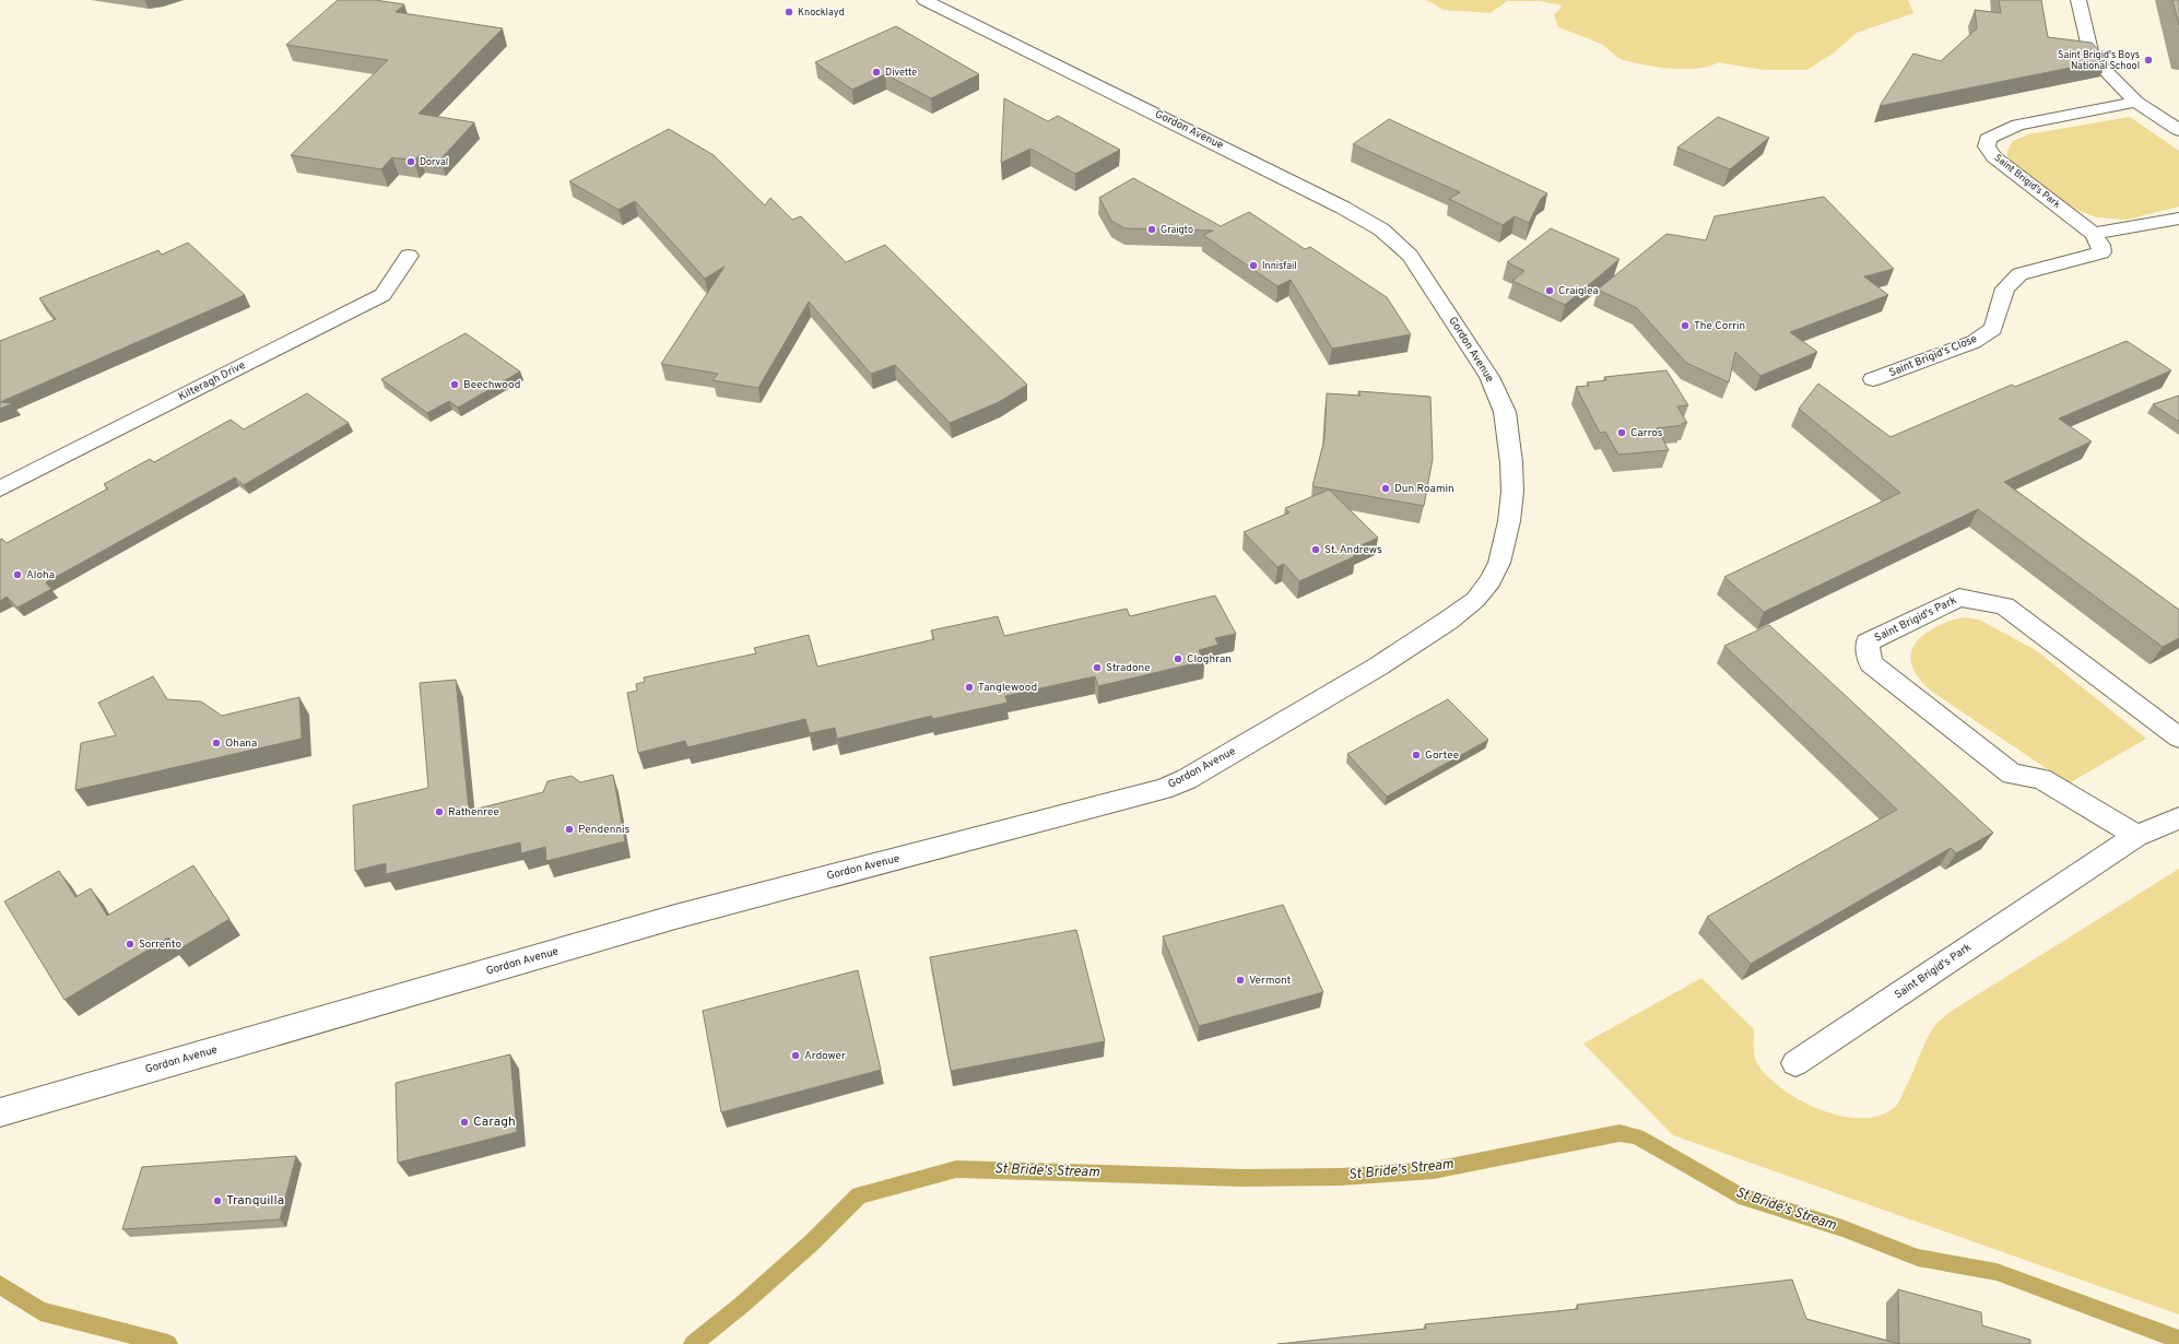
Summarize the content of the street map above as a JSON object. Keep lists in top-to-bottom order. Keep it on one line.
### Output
{"streets":{"street":["Gordon Avenue","Saint Brigid's Park","Saint Brigid's Close","Kilteragh Drive"]},"crossings":[["Saint Brigid's Park","Saint Brigid's Close"]],"water":["St Bride's Stream"],"places":["Knocklayd","Saint Brigid's Boys National School","Divette","Dorval","Graigto","Innisfail","Craiglea","The Corrin","Beechwood","Carros","Dun Roamin","St. Andrews","Aloha","Cloghran","Stradone","Tanglewood","Ohana","Gortee","Rathenree","Pendennis","Sorrento","Vermont","Ardower","Caragh","Tranquilla"]}
